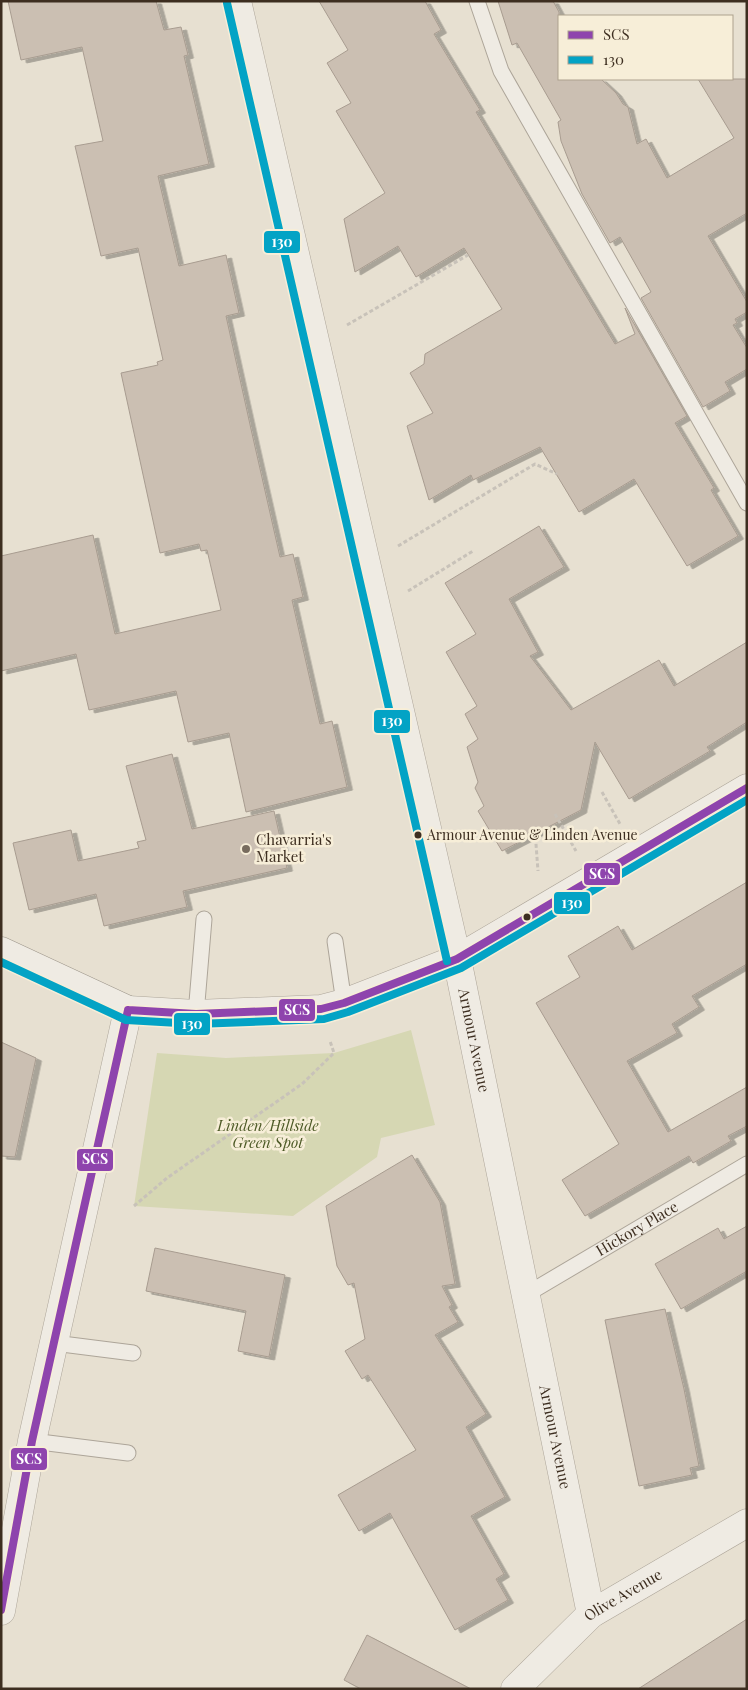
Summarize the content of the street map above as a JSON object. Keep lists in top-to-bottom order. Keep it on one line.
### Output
{"streets":{"street":["Armour Avenue","Olive Avenue"],"lane":["Hickory Place"]},"crossings":[["Armour Avenue","Hickory Place"],["Armour Avenue","Olive Avenue"]],"parks":["Linden/Hillside Green Spot"],"places":["Armour Avenue & Linden Avenue","Chavarria's Market"],"lines":["transit line 130","transit line SCS"],"legend":["SCS","130"]}
